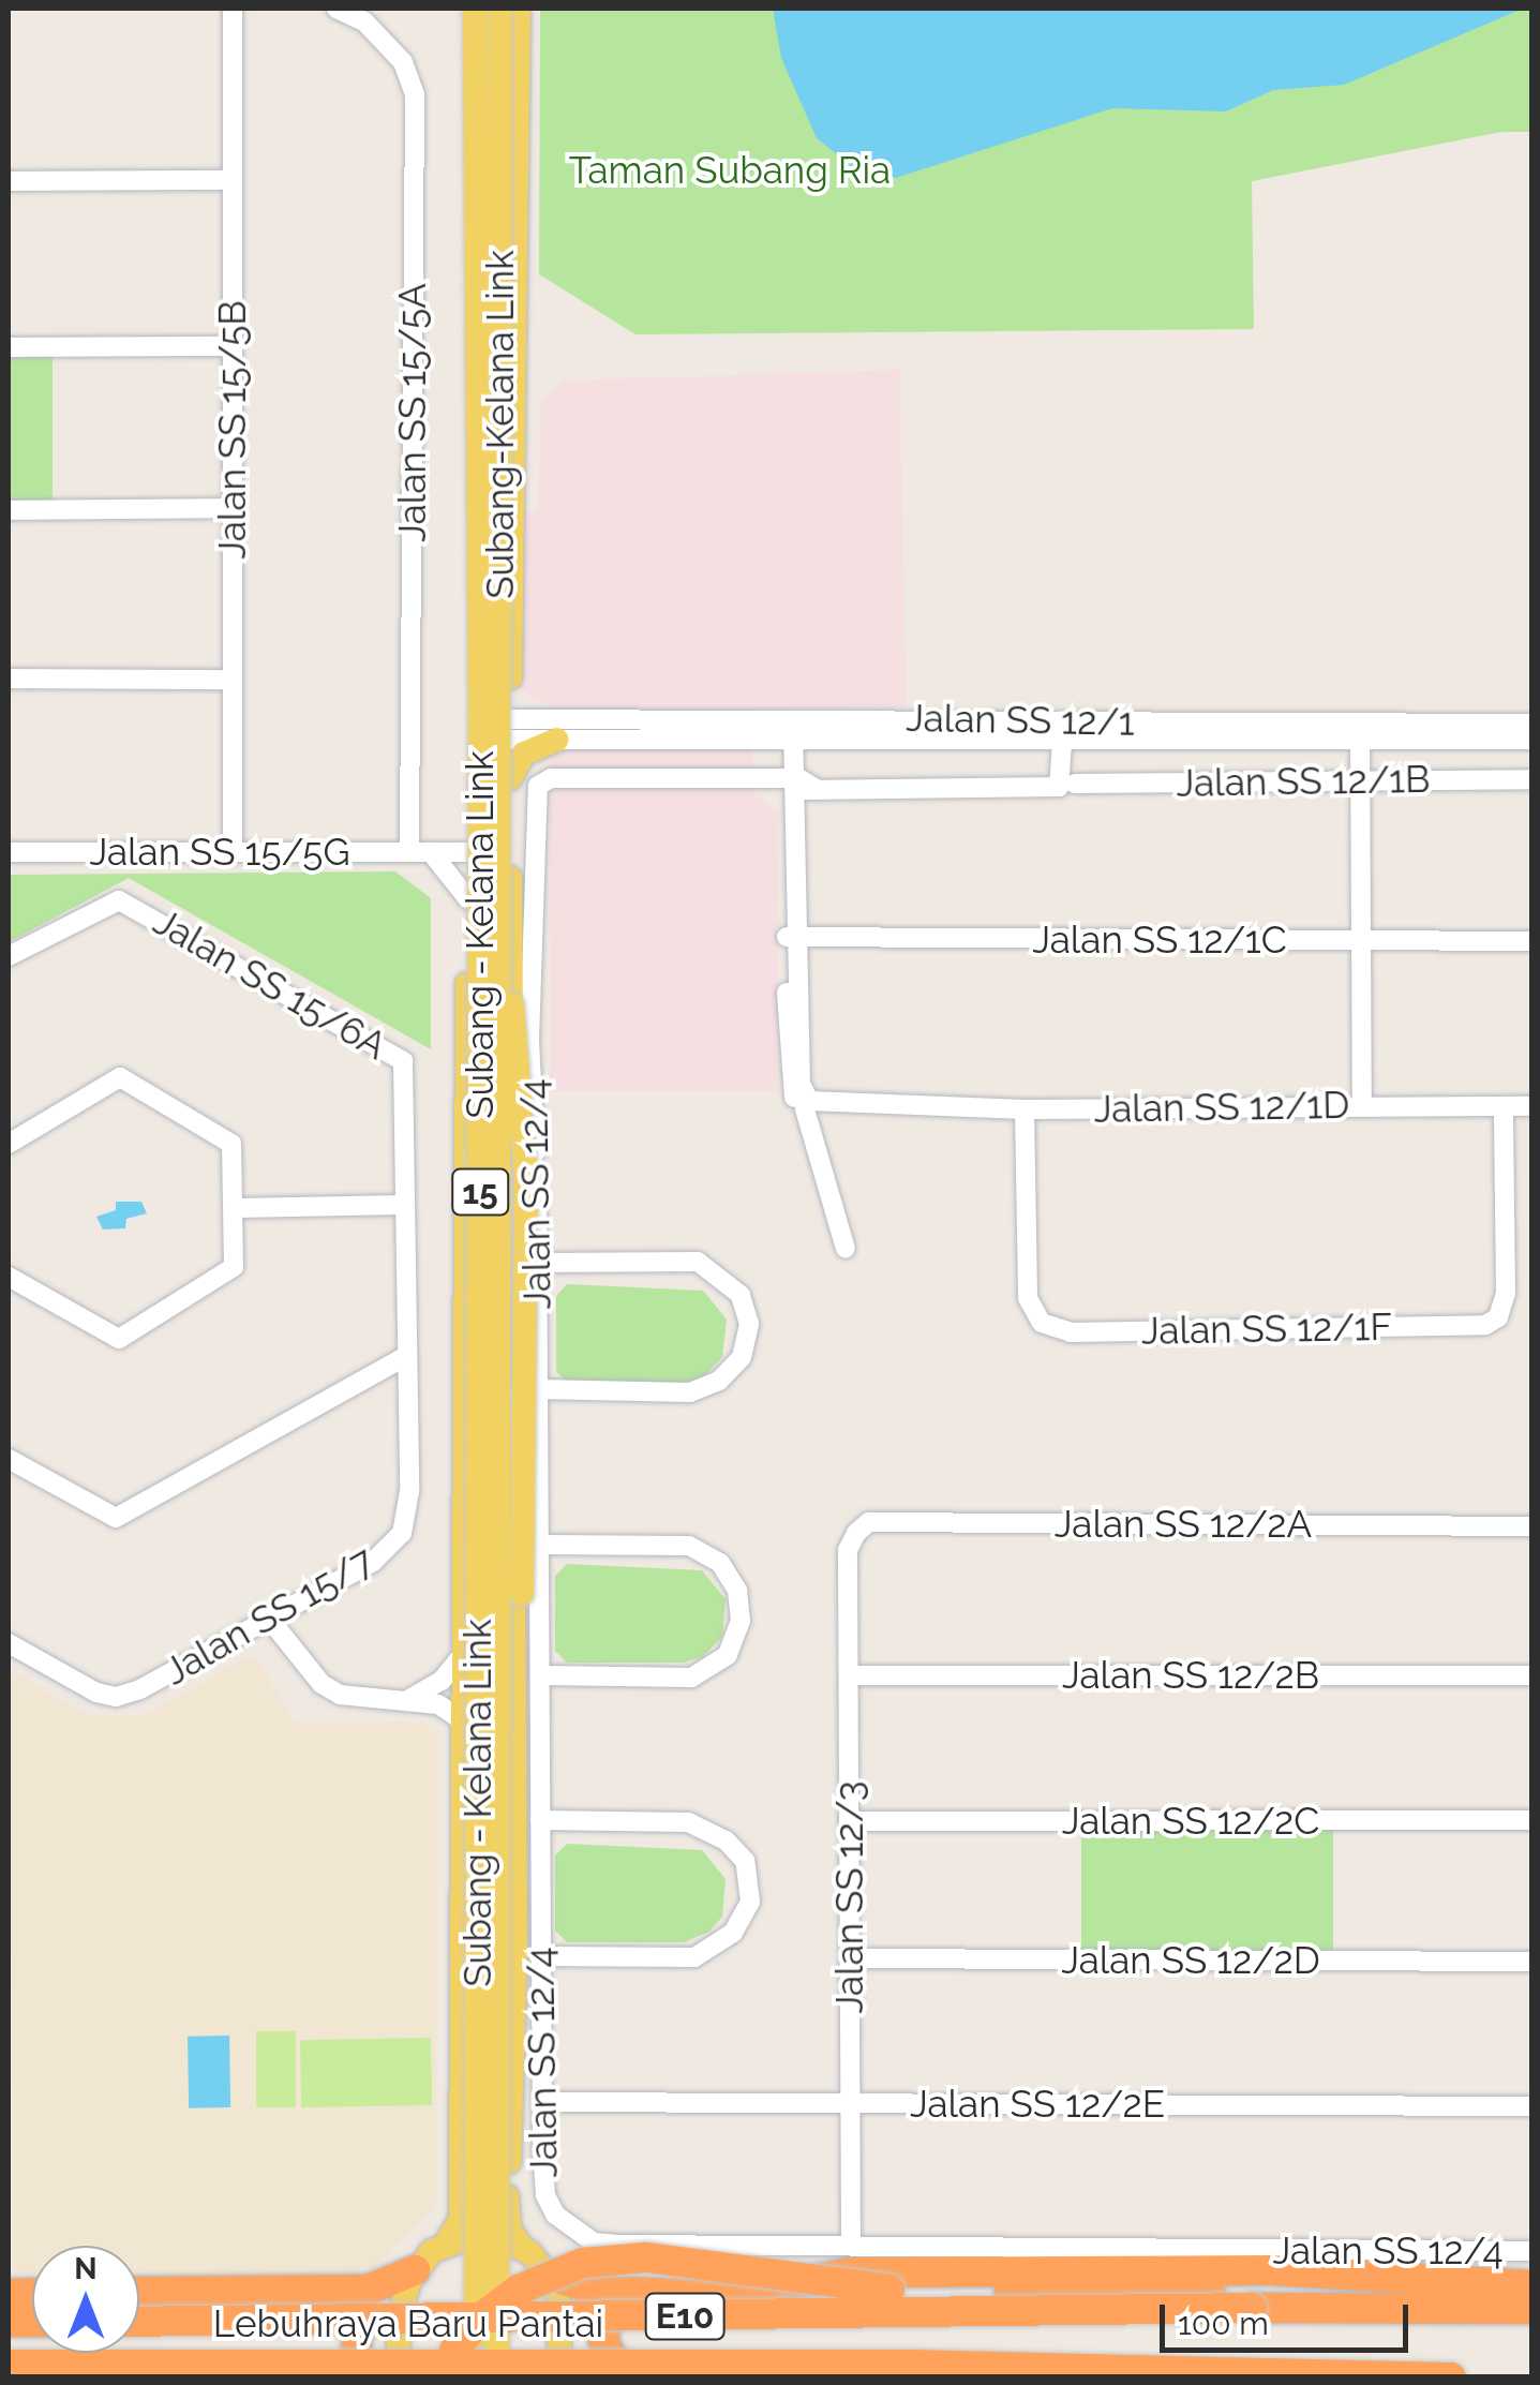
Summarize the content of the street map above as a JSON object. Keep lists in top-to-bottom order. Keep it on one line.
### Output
{"streets":{"highway":["E10","Lebuhraya Baru Pantai"],"main road":["Subang-Kelana Link","Subang - Kelana Link","15"],"street":["Jalan SS 15/5A","Jalan SS 15/5B","Jalan SS 12/1","Jalan SS 12/1B","Jalan SS 15/5G","Jalan SS 12/1C","Jalan SS 15/6A","Jalan SS 12/1D","Jalan SS 12/4","Jalan SS 12/1F","Jalan SS 12/2A","Jalan SS 15/7","Jalan SS 12/2B","Jalan SS 12/2C","Jalan SS 12/3","Jalan SS 12/2D","Jalan SS 12/2E"]},"crossings":[["Jalan SS 15/5A","Jalan SS 15/5G"],["Subang-Kelana Link","Subang - Kelana Link"],["Jalan SS 15/5B","Jalan SS 15/5G"],["Jalan SS 15/6A","Jalan SS 15/7"],["Jalan SS 12/1D","Jalan SS 12/1F"],["Jalan SS 12/4","Jalan SS 12/3"],["Jalan SS 12/4","Jalan SS 12/2E"],["Jalan SS 12/2A","Jalan SS 12/3"],["Jalan SS 12/2B","Jalan SS 12/3"],["Jalan SS 12/2C","Jalan SS 12/3"],["Jalan SS 12/3","Jalan SS 12/2D"],["Jalan SS 12/3","Jalan SS 12/2E"]],"parks":["Taman Subang Ria"],"scale_bar":"100 m","north":"top"}
